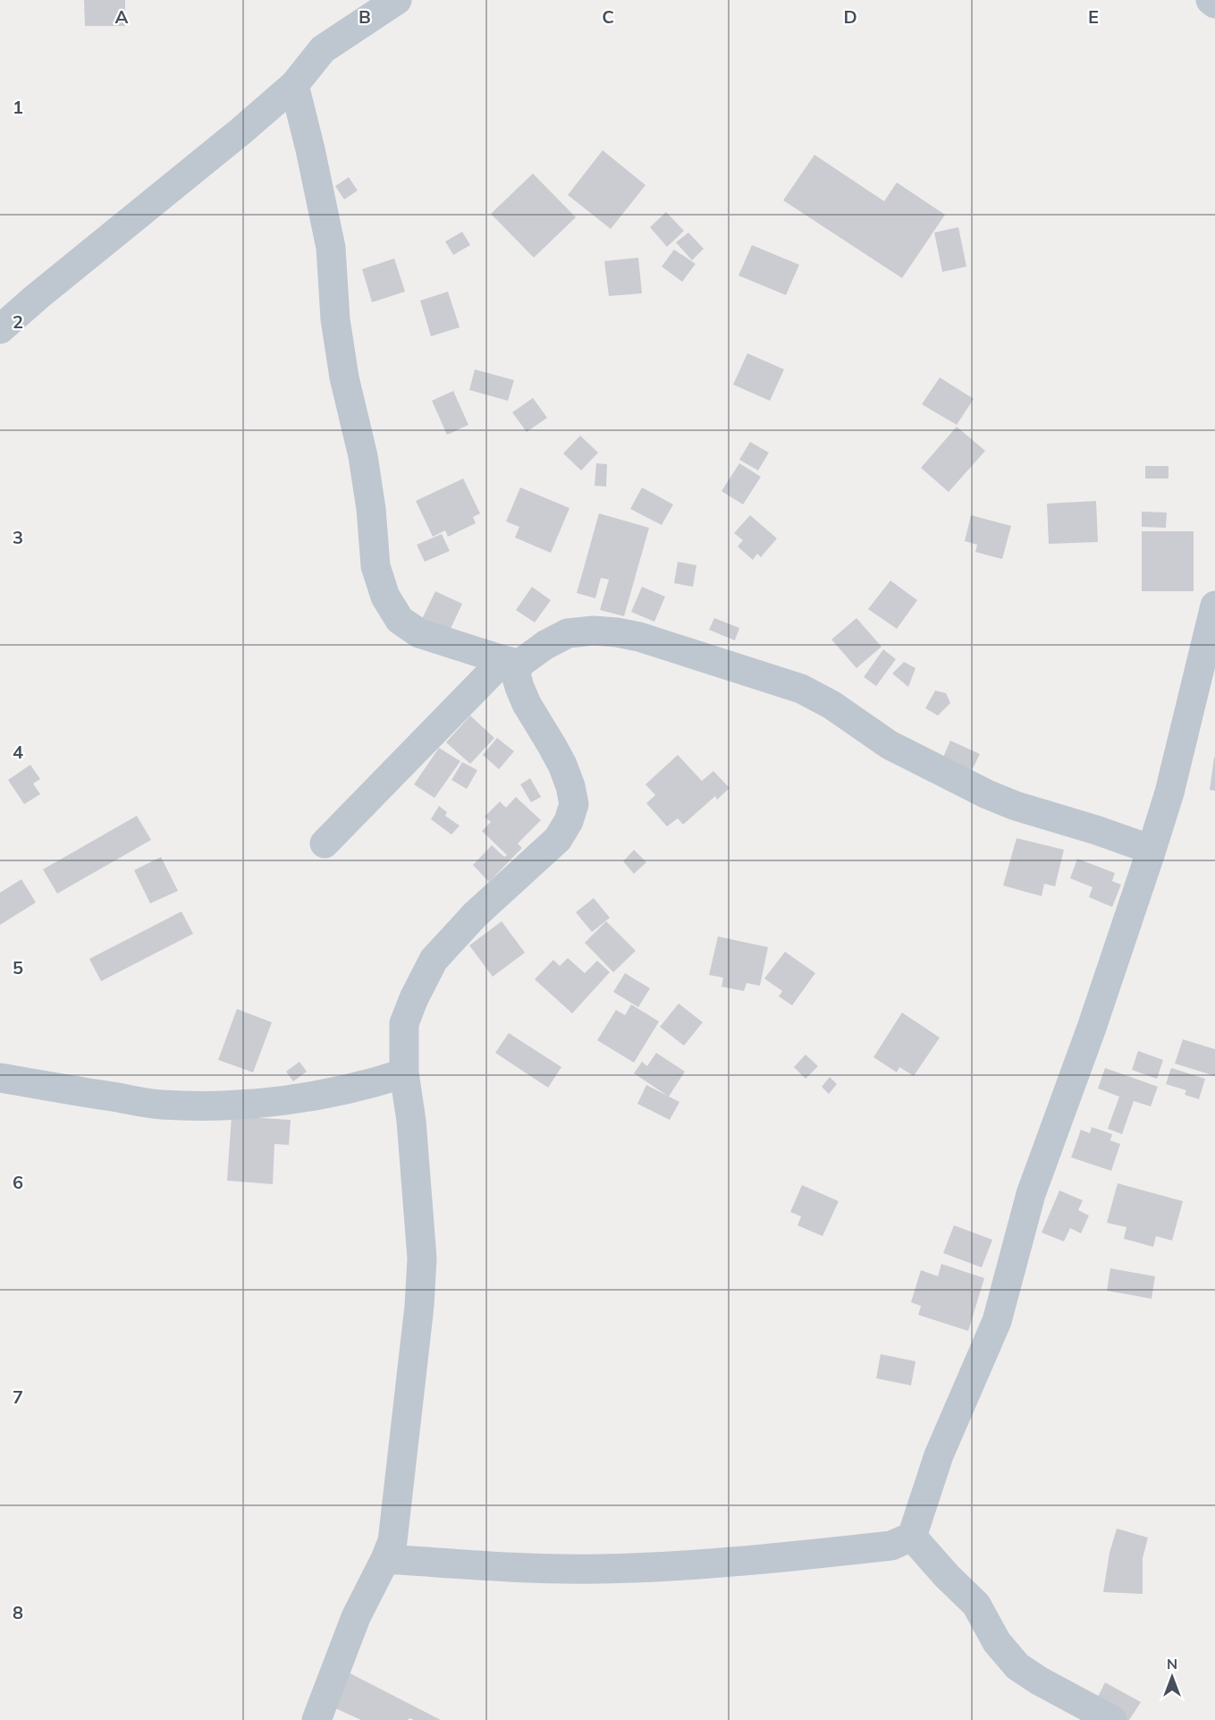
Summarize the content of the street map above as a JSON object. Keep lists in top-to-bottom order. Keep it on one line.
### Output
{"north":"top","grid":{"columns":["A","B","C","D","E"],"rows":["1","2","3","4","5","6","7","8"]}}
